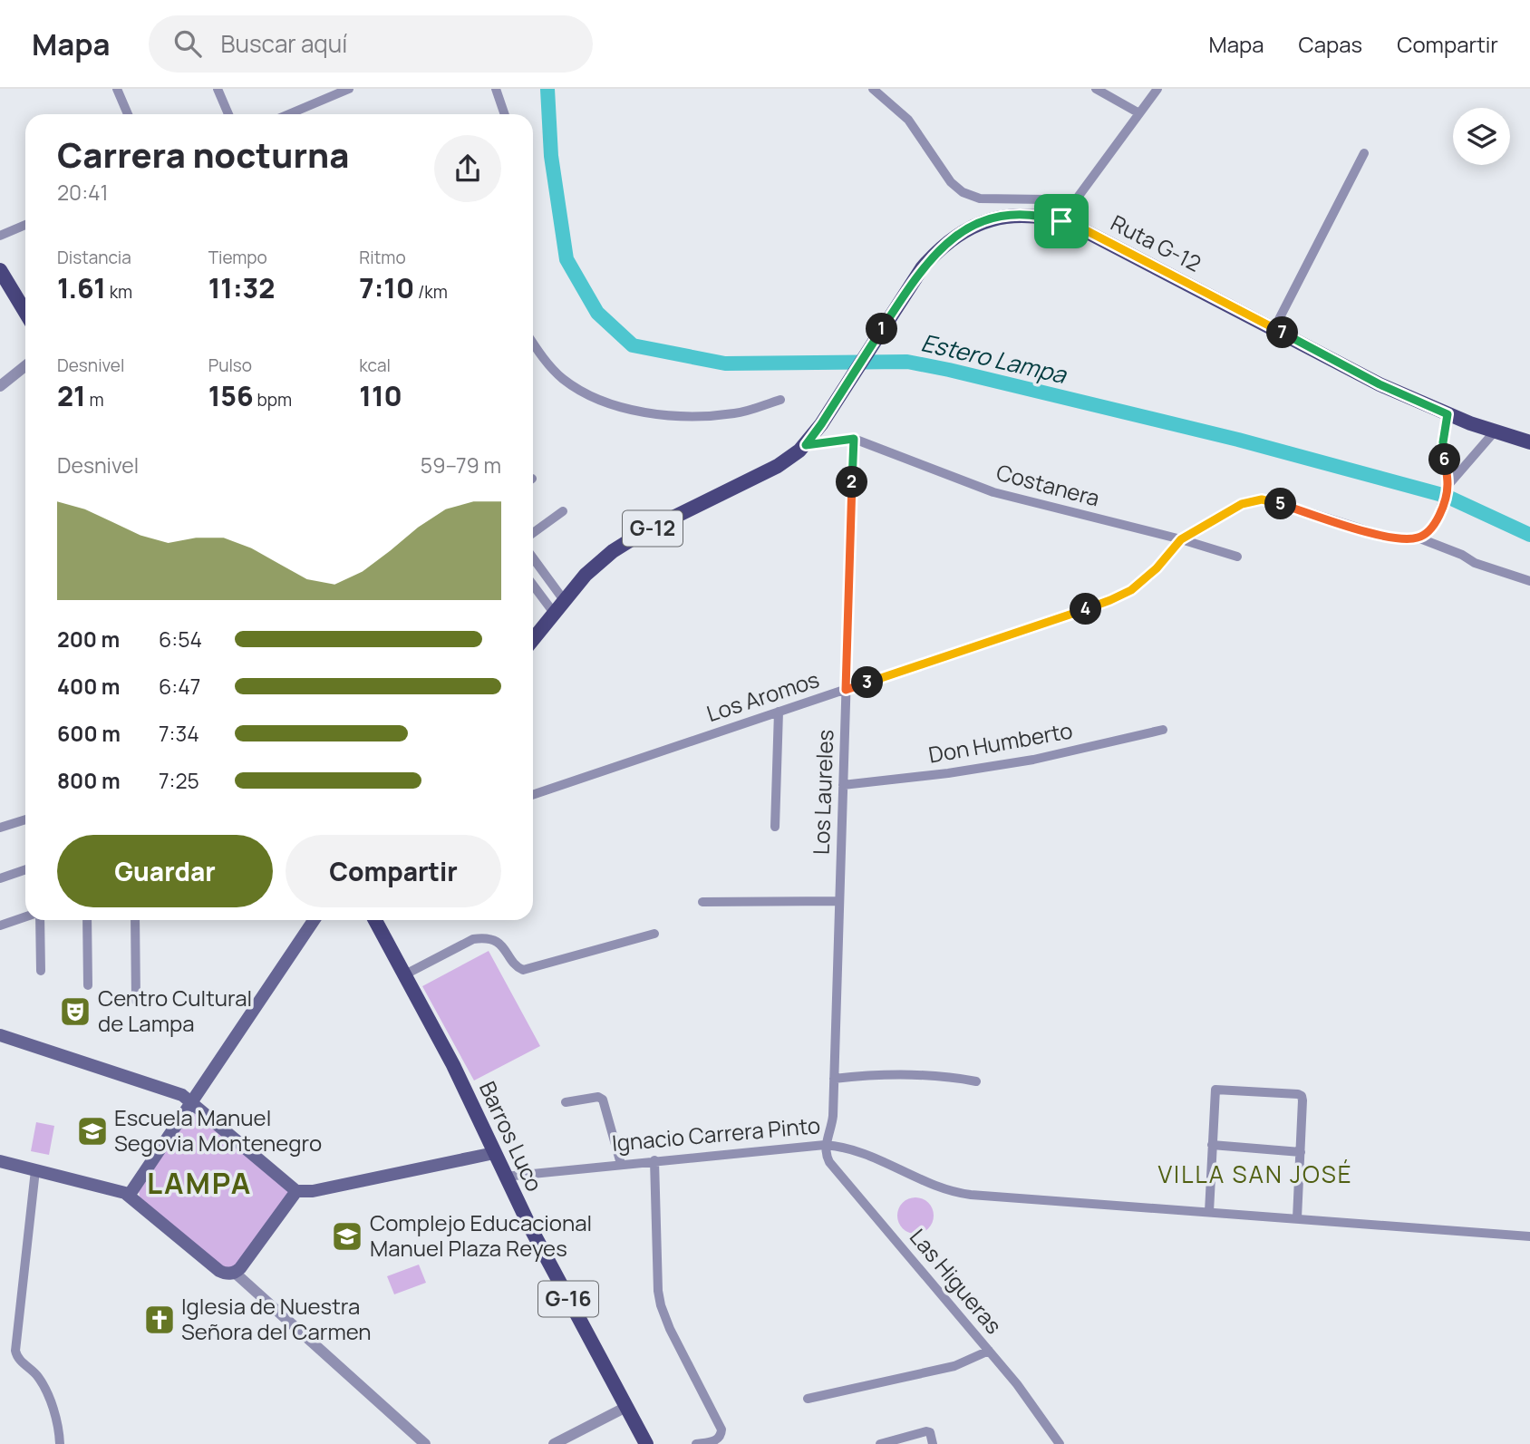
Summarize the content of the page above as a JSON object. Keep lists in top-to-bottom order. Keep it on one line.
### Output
{"streets":{"main road":["Ruta G-12","G-12","Barros Luco","G-16"],"street":["Costanera","Los Aromos","Don Humberto","Los Laureles","Ignacio Carrera Pinto","Las Higueras"]},"crossings":[["Ruta G-12","G-12"],["Costanera","Los Aromos"],["Costanera","Los Laureles"],["Los Aromos","Los Laureles"],["Don Humberto","Los Laureles"],["Los Laureles","Ignacio Carrera Pinto"],["Los Laureles","Las Higueras"],["Ignacio Carrera Pinto","Barros Luco"],["Ignacio Carrera Pinto","Las Higueras"]],"districts":["VILLA SAN JOSÉ","LAMPA"],"water":["Estero Lampa"],"places":{"theatre":["Centro Cultural de Lampa"],"school or university":["Escuela Manuel Segovia Montenegro","Complejo Educacional Manuel Plaza Reyes"],"church":["Iglesia de Nuestra Señora del Carmen"]},"page":{"header":"Mapa","search":"Buscar aquí","nav":["Mapa","Capas","Compartir"],"heading":["Carrera nocturna","20:41"],"stats":[["Distancia","1.61 km"],["Tiempo","11:32"],["Ritmo","7:10 /km"],["Desnivel","21 m"],["Pulso","156 bpm"],["kcal","110"]],"pins":["1","7","6","2","5","4","3"],"chart":["Desnivel","59–79 m"],"list":[{"name":"200 m","note":"6:54"},{"name":"400 m","note":"6:47"},{"name":"600 m","note":"7:34"},{"name":"800 m","note":"7:25"}],"buttons":["Guardar","Compartir"]}}
